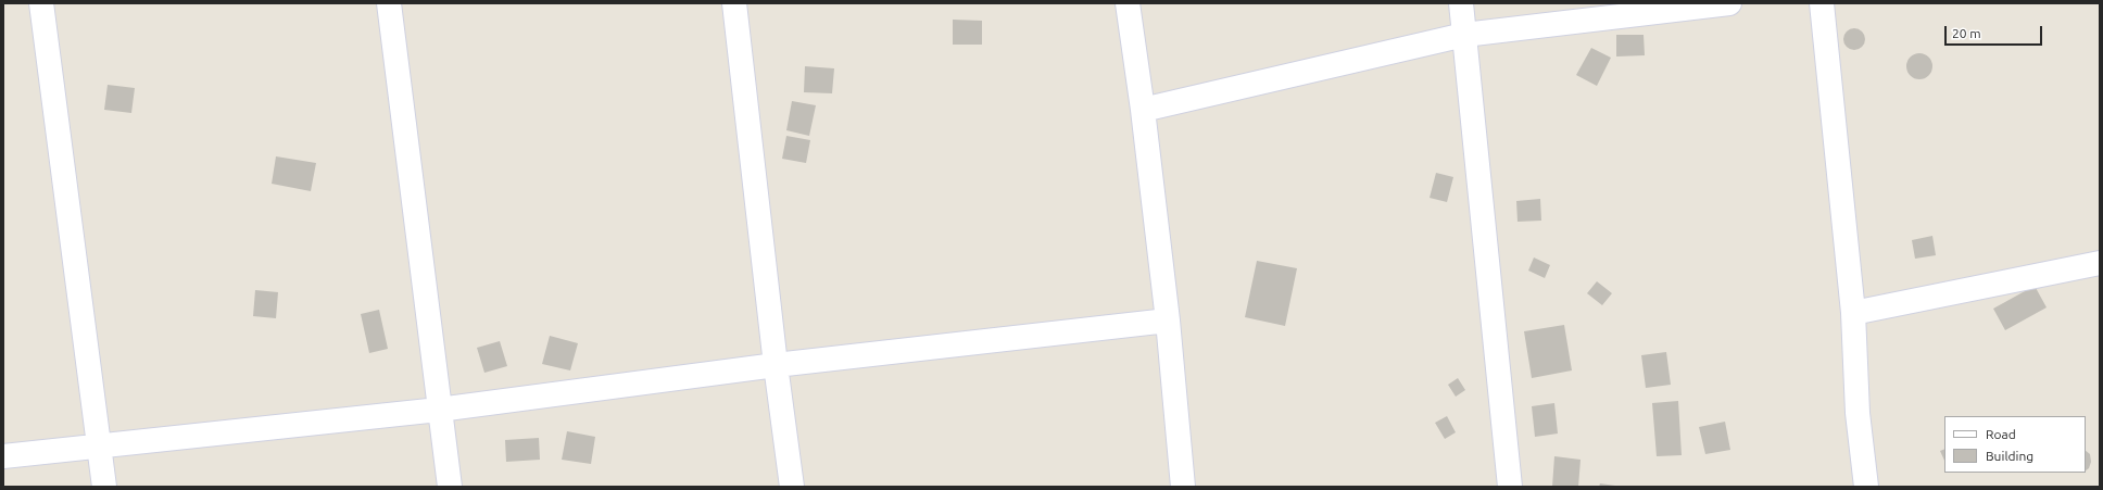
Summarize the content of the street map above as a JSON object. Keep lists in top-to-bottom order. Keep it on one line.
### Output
{"legend":["Road","Building"],"scale_bar":"20 m"}
